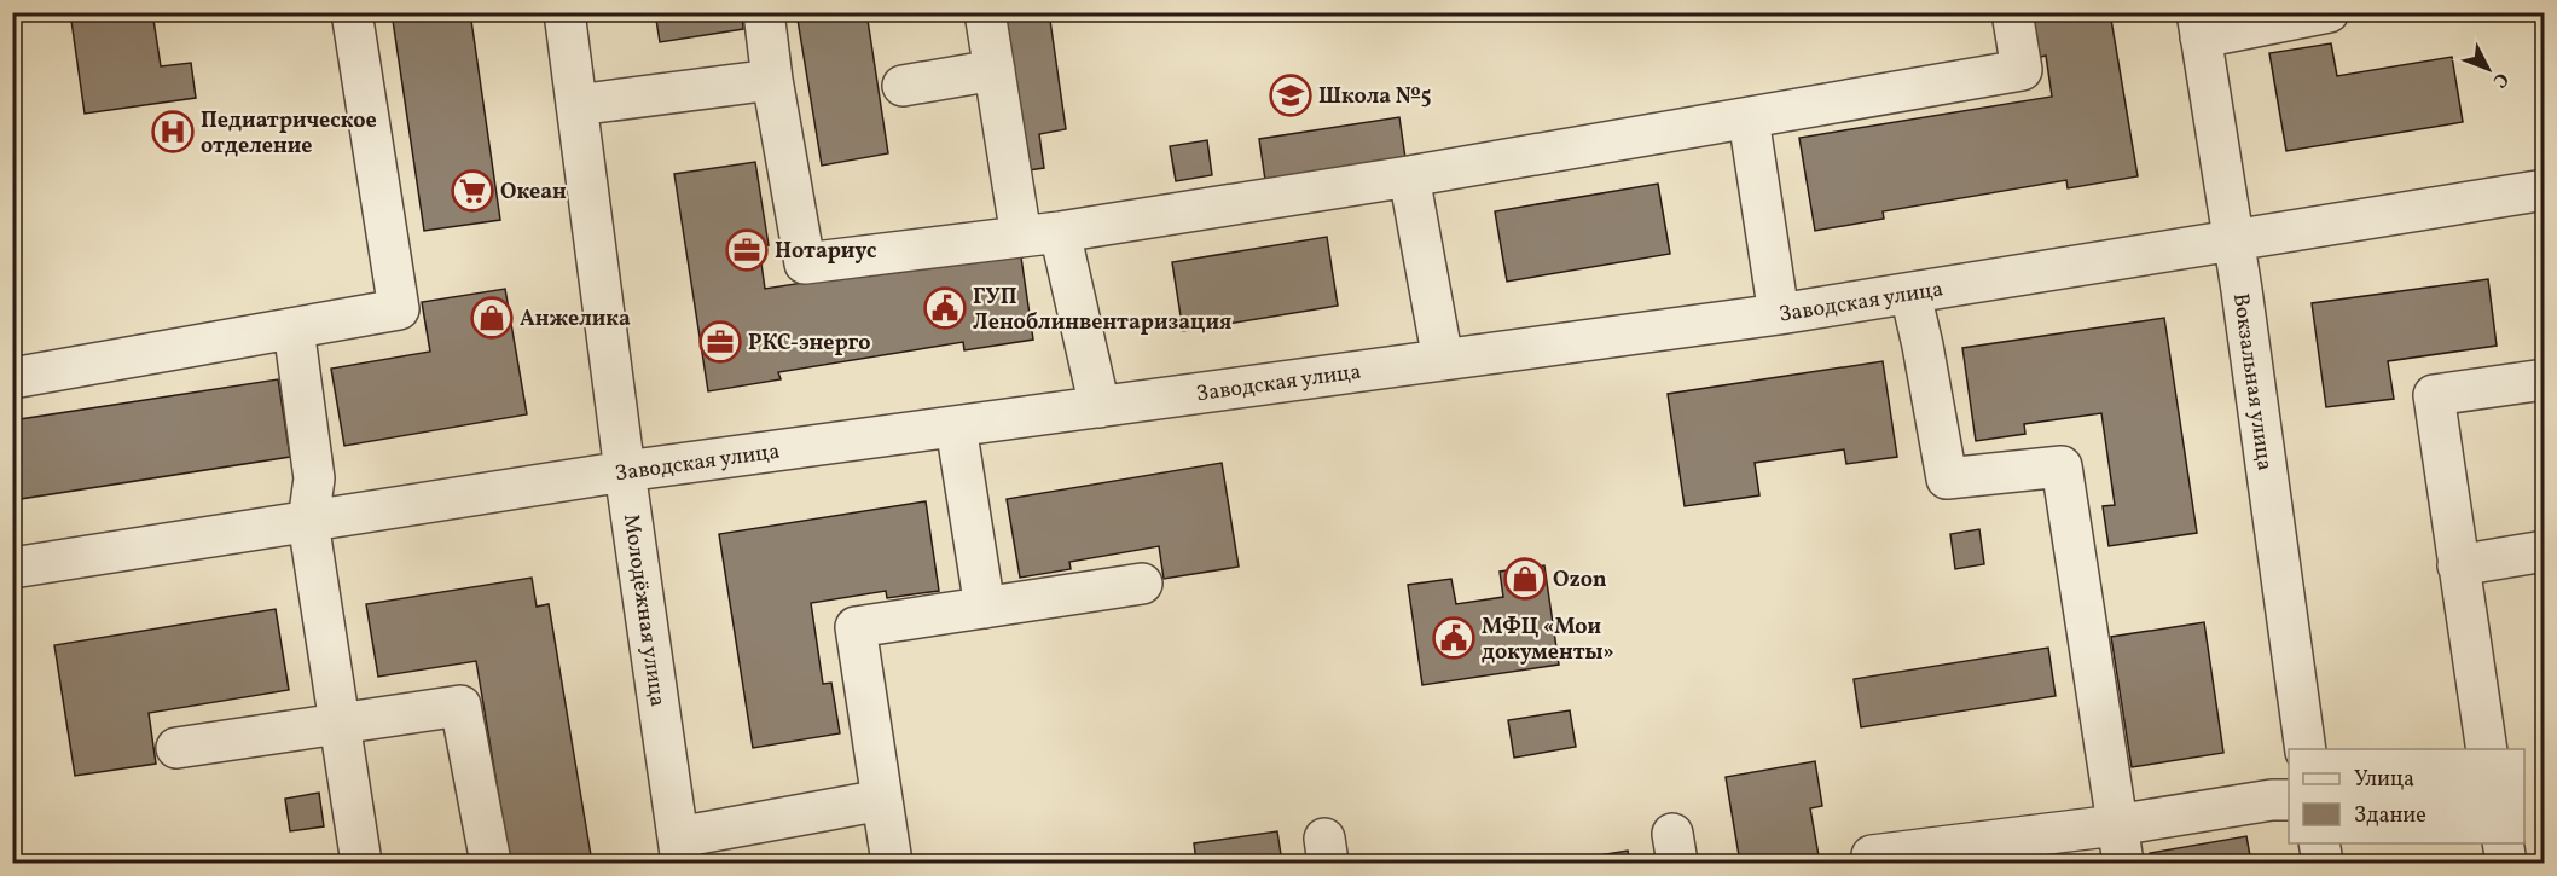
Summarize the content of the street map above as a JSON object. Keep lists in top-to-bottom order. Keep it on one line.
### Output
{"streets":{"street":["Заводская улица","Вокзальная улица","Молодёжная улица"]},"crossings":[["Заводская улица","Вокзальная улица"],["Заводская улица","Молодёжная улица"]],"places":{"school or university":["Школа №5"],"hospital":["Педиатрическое отделение"],"supermarket":["Океан"],"office":["Нотариус","РКС-энерго"],"public building":["ГУП Леноблинвентаризация","МФЦ «Мои документы»"],"shop":["Анжелика","Ozon"]},"legend":["Улица","Здание"],"north":"bottom right"}
